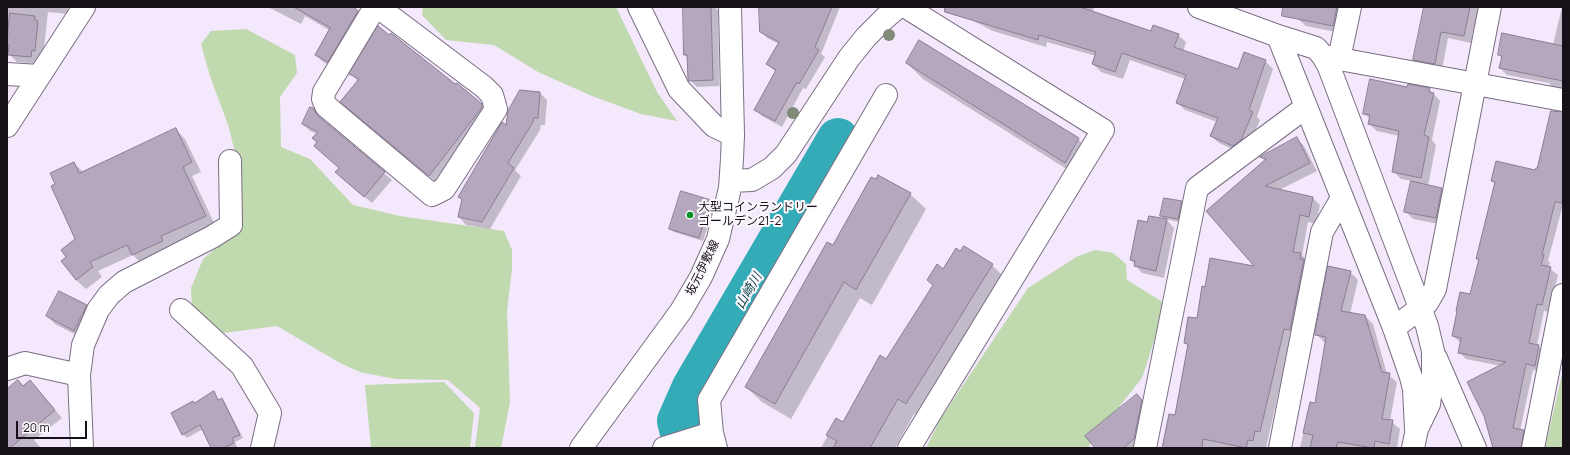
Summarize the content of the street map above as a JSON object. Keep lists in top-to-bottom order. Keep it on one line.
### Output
{"streets":{"street":["坂元伊敷線"]},"water":["山崎川"],"places":["大型コインランドリー ゴールデン21-2"],"scale_bar":"20 m"}
